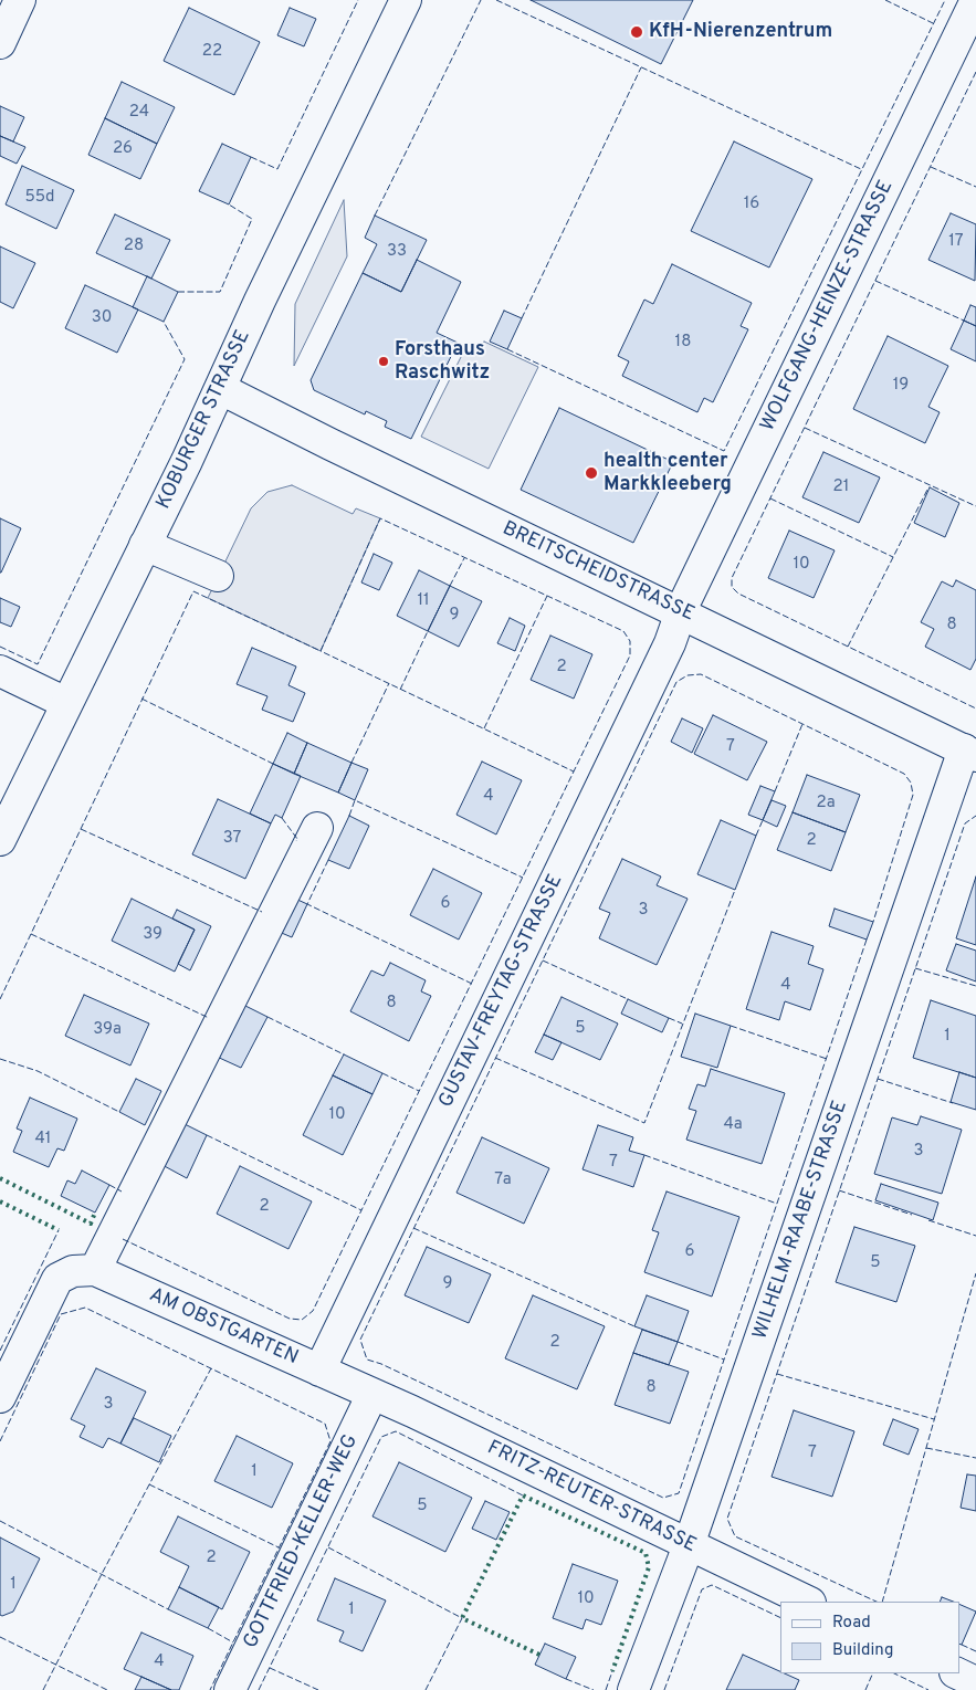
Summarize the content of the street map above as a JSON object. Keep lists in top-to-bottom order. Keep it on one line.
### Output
{"streets":{"street":["WOLFGANG-HEINZE-STRASSE","KOBURGER STRASSE","BREITSCHEIDSTRASSE","GUSTAV-FREYTAG-STRASSE","WILHELM-RAABE-STRASSE","AM OBSTGARTEN","FRITZ-REUTER-STRASSE","GOTTFRIED-KELLER-WEG"]},"crossings":[["WOLFGANG-HEINZE-STRASSE","BREITSCHEIDSTRASSE"],["WOLFGANG-HEINZE-STRASSE","GUSTAV-FREYTAG-STRASSE"],["KOBURGER STRASSE","BREITSCHEIDSTRASSE"],["BREITSCHEIDSTRASSE","GUSTAV-FREYTAG-STRASSE"],["BREITSCHEIDSTRASSE","WILHELM-RAABE-STRASSE"],["GUSTAV-FREYTAG-STRASSE","AM OBSTGARTEN"],["WILHELM-RAABE-STRASSE","FRITZ-REUTER-STRASSE"],["AM OBSTGARTEN","FRITZ-REUTER-STRASSE"],["AM OBSTGARTEN","GOTTFRIED-KELLER-WEG"],["FRITZ-REUTER-STRASSE","GOTTFRIED-KELLER-WEG"]],"places":["KfH-Nierenzentrum","Forsthaus Raschwitz","health center Markkleeberg"],"house_numbers":["22","24","26","55d","16","17","28","33","30","18","19","21","10","11","9","8","2","7","4","2a","37","2","6","3","39","4","8","5","39a","1","10","4a","41","3","7","7a","2","6","5","9","2","8","3","7","1","5","2","1","10","1","4"],"legend":["Road","Building"]}
